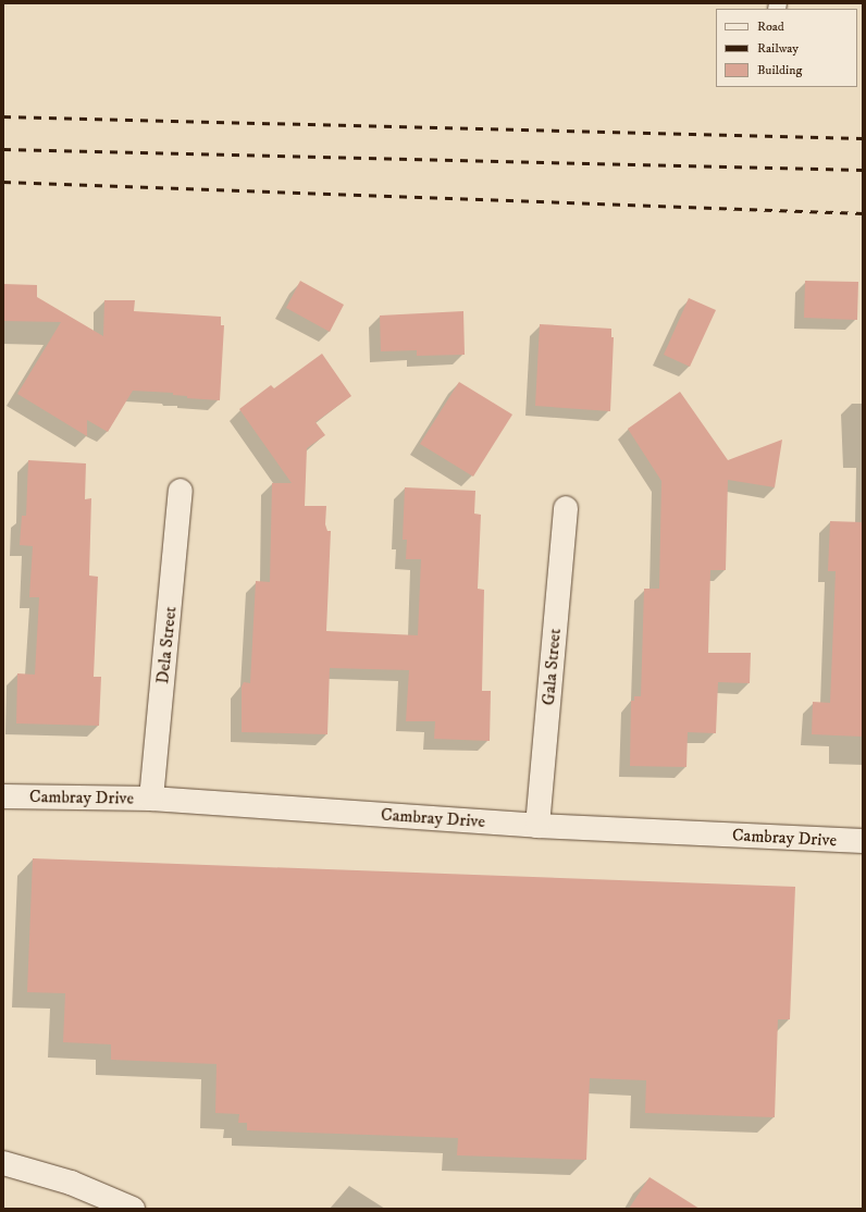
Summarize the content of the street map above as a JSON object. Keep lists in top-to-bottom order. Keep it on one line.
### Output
{"streets":{"street":["Dela Street","Gala Street","Cambray Drive"]},"crossings":[["Dela Street","Cambray Drive"],["Gala Street","Cambray Drive"]],"legend":["Road","Railway","Building"]}
